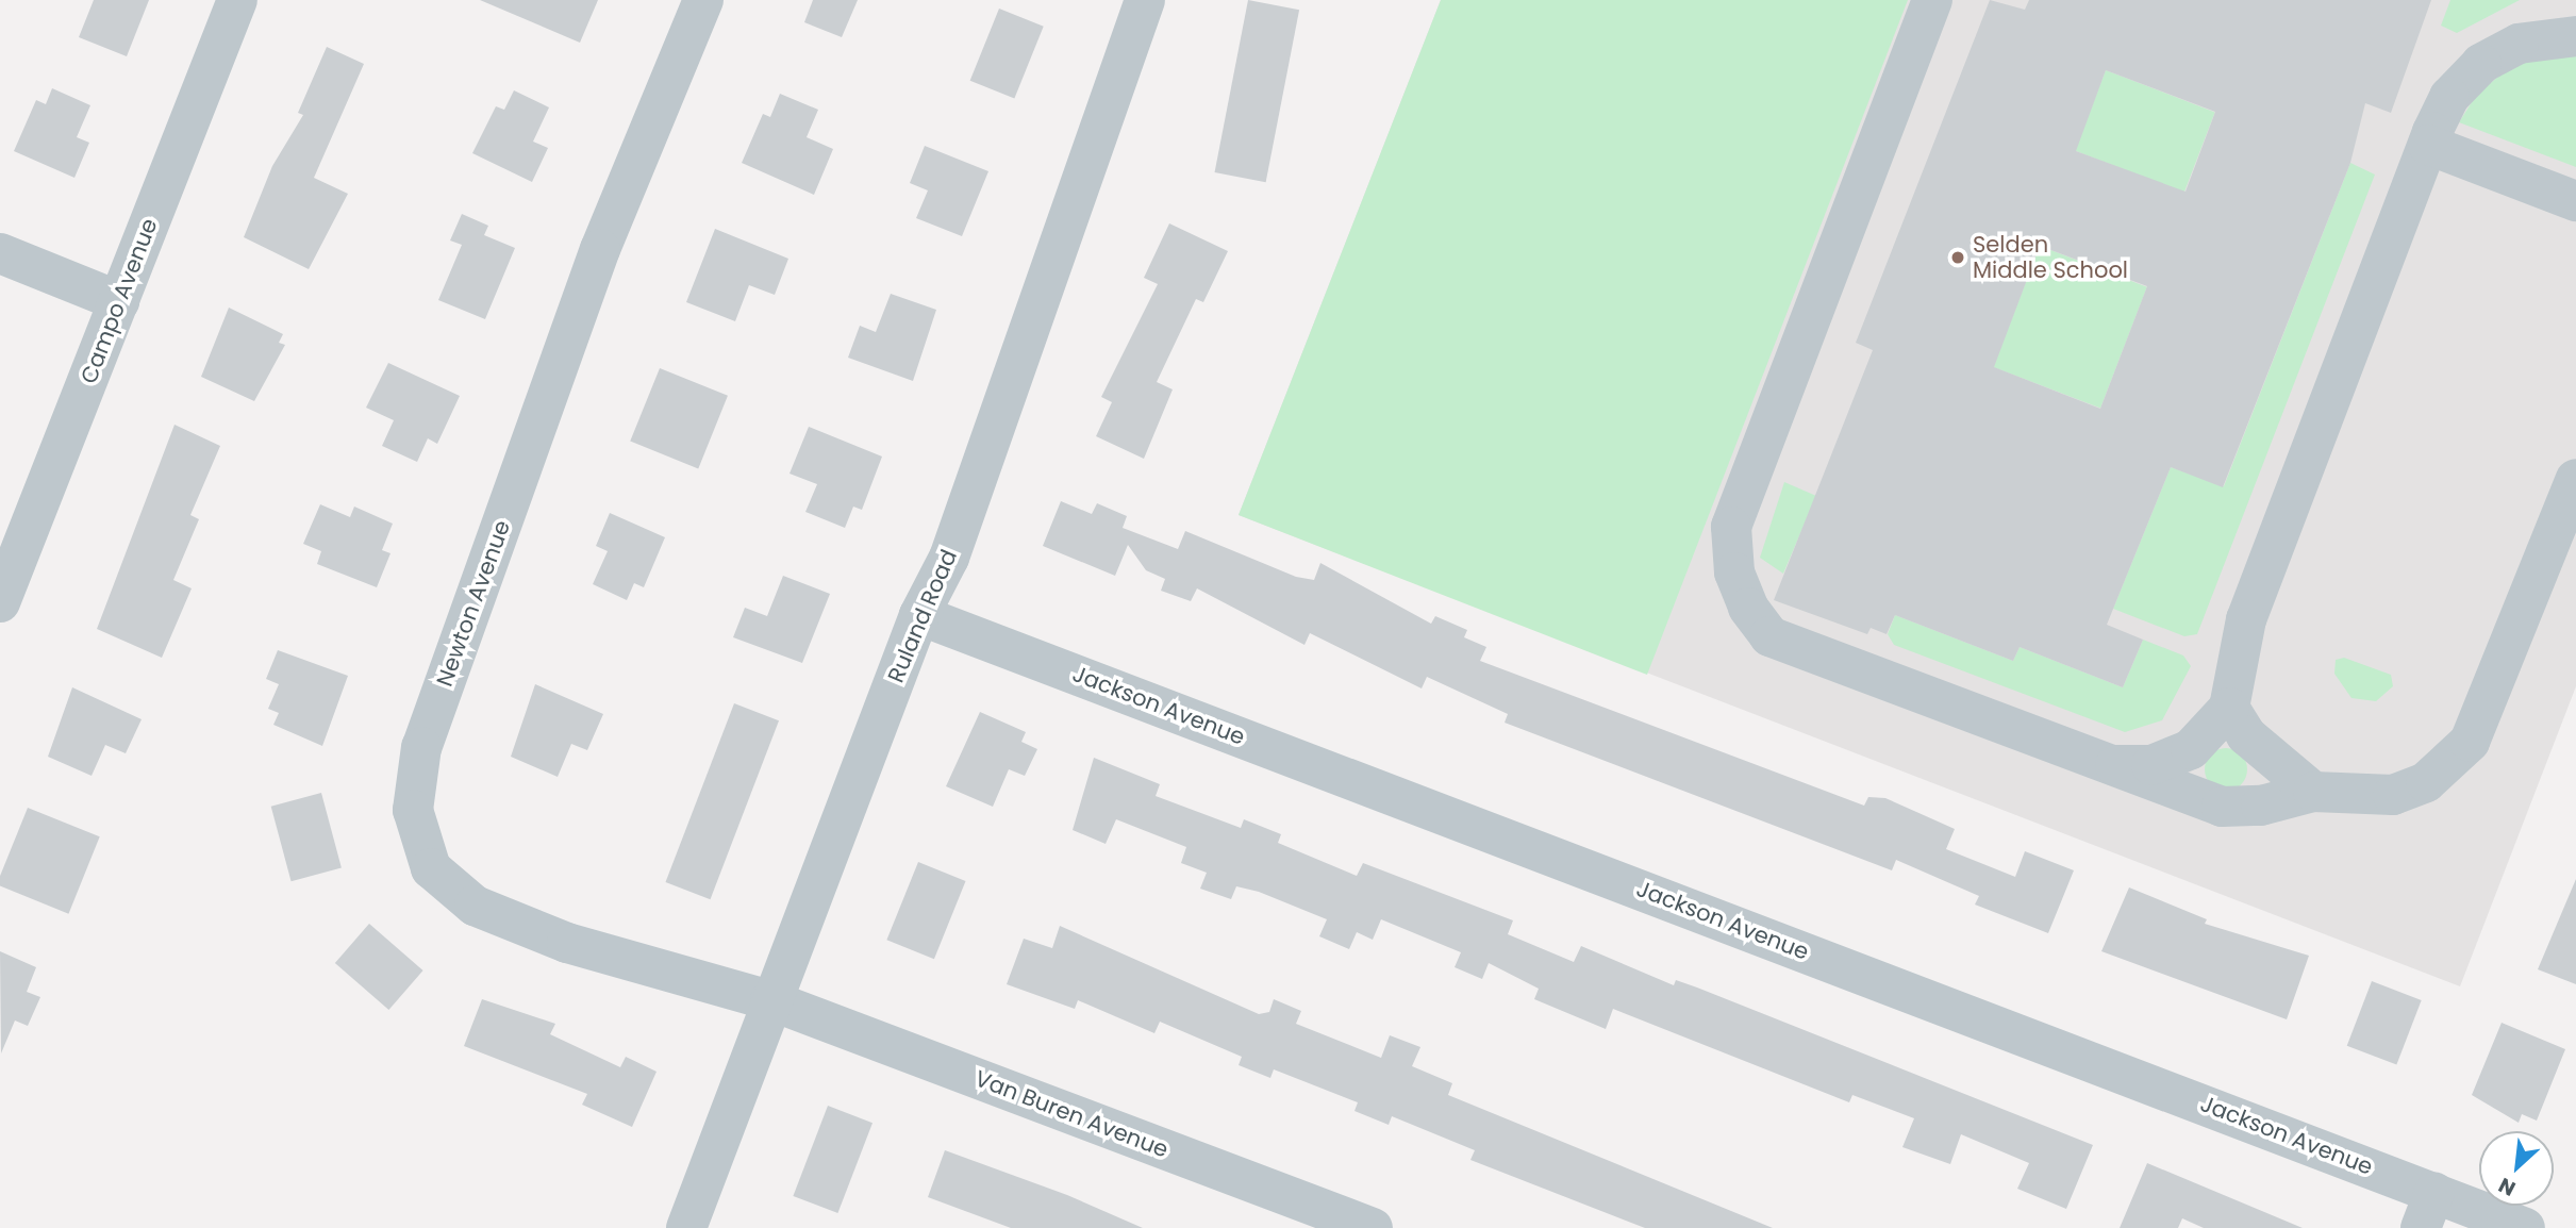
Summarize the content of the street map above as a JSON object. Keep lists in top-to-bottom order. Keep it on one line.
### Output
{"streets":{"street":["Campo Avenue","Newton Avenue","Ruland Road","Jackson Avenue","Van Buren Avenue"]},"crossings":[["Newton Avenue","Ruland Road"],["Newton Avenue","Van Buren Avenue"],["Ruland Road","Jackson Avenue"],["Ruland Road","Van Buren Avenue"]],"places":["Selden Middle School"],"north":"bottom left"}
